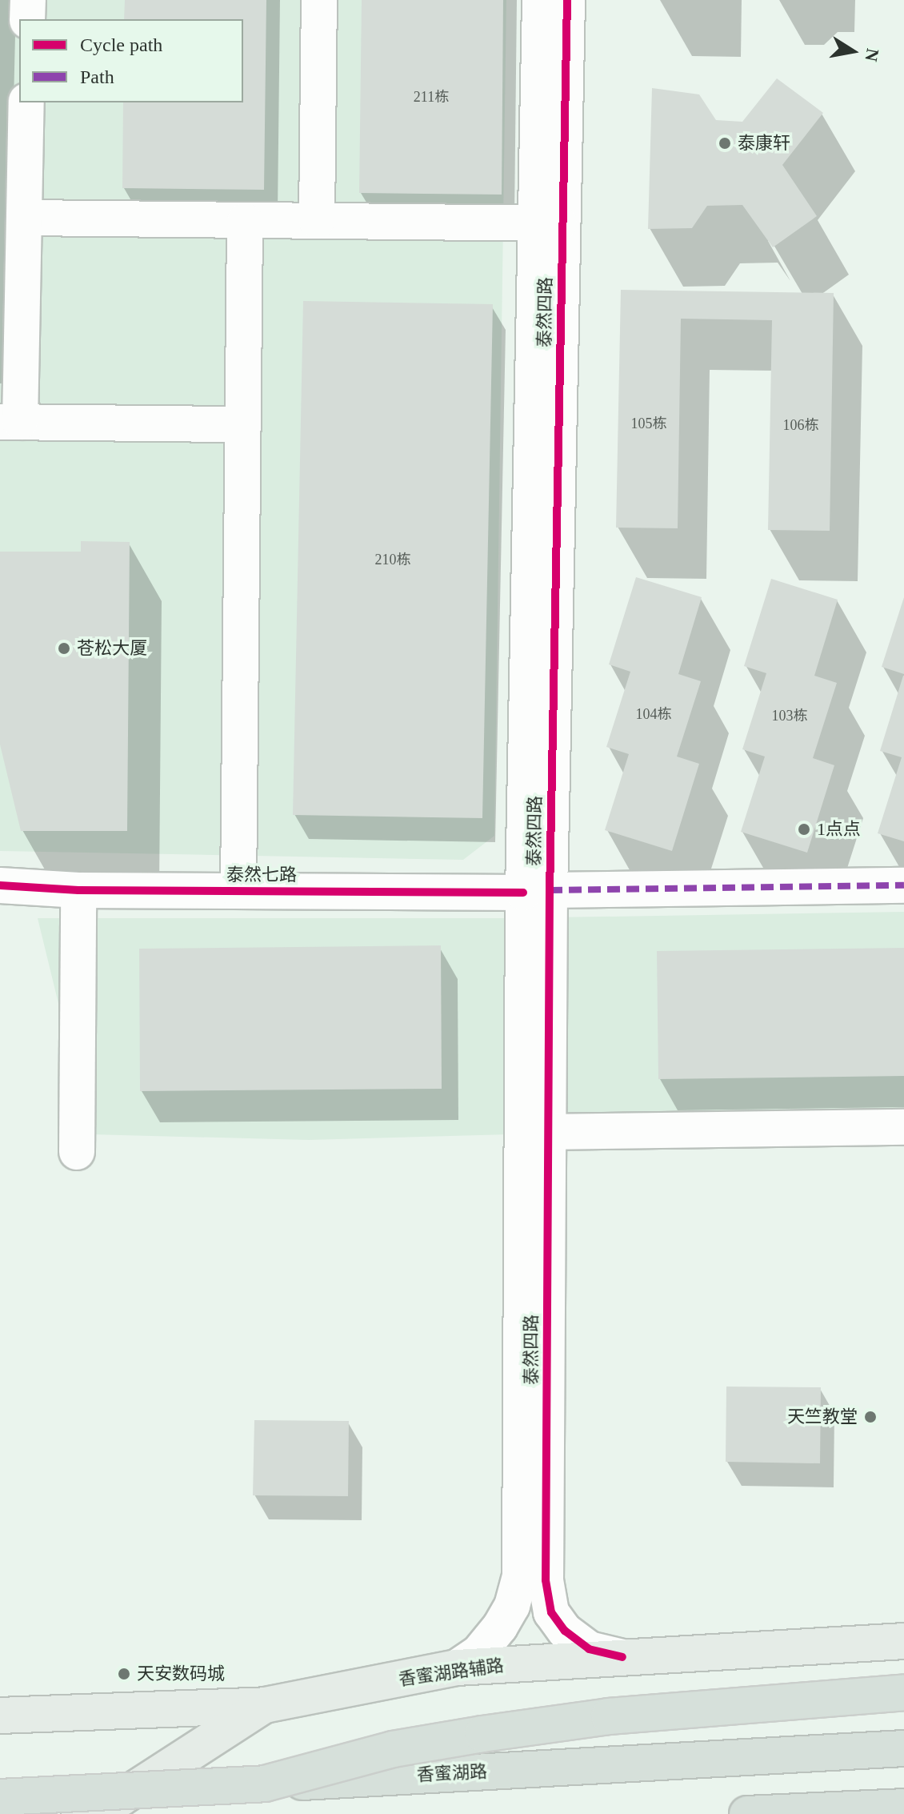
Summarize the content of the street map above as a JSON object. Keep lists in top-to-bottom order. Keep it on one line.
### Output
{"streets":{"highway":["香蜜湖路"],"main road":["香蜜湖路辅路"],"street":["泰然四路","泰然七路"]},"crossings":[["泰然四路","泰然七路"],["泰然四路","香蜜湖路辅路"]],"places":["泰康轩","苍松大厦","1点点","天竺教堂","天安数码城"],"house_numbers":["211栋","105栋","106栋","210栋","104栋","103栋"],"legend":["Cycle path","Path"],"north":"right"}
